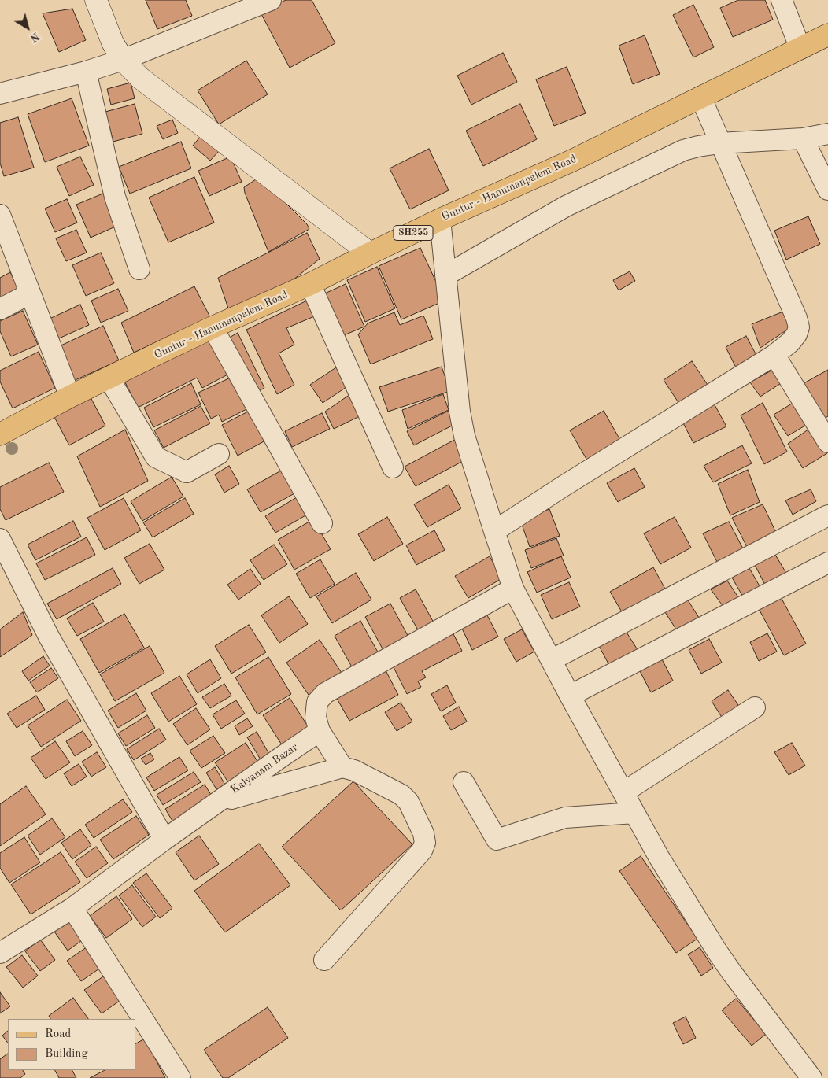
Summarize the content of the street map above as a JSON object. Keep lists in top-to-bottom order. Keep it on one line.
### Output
{"streets":{"main road":["Guntur - Hanumanpalem Road","SH255"],"street":["Kalyanam Bazar"]},"legend":["Road","Building"],"north":"bottom right"}
